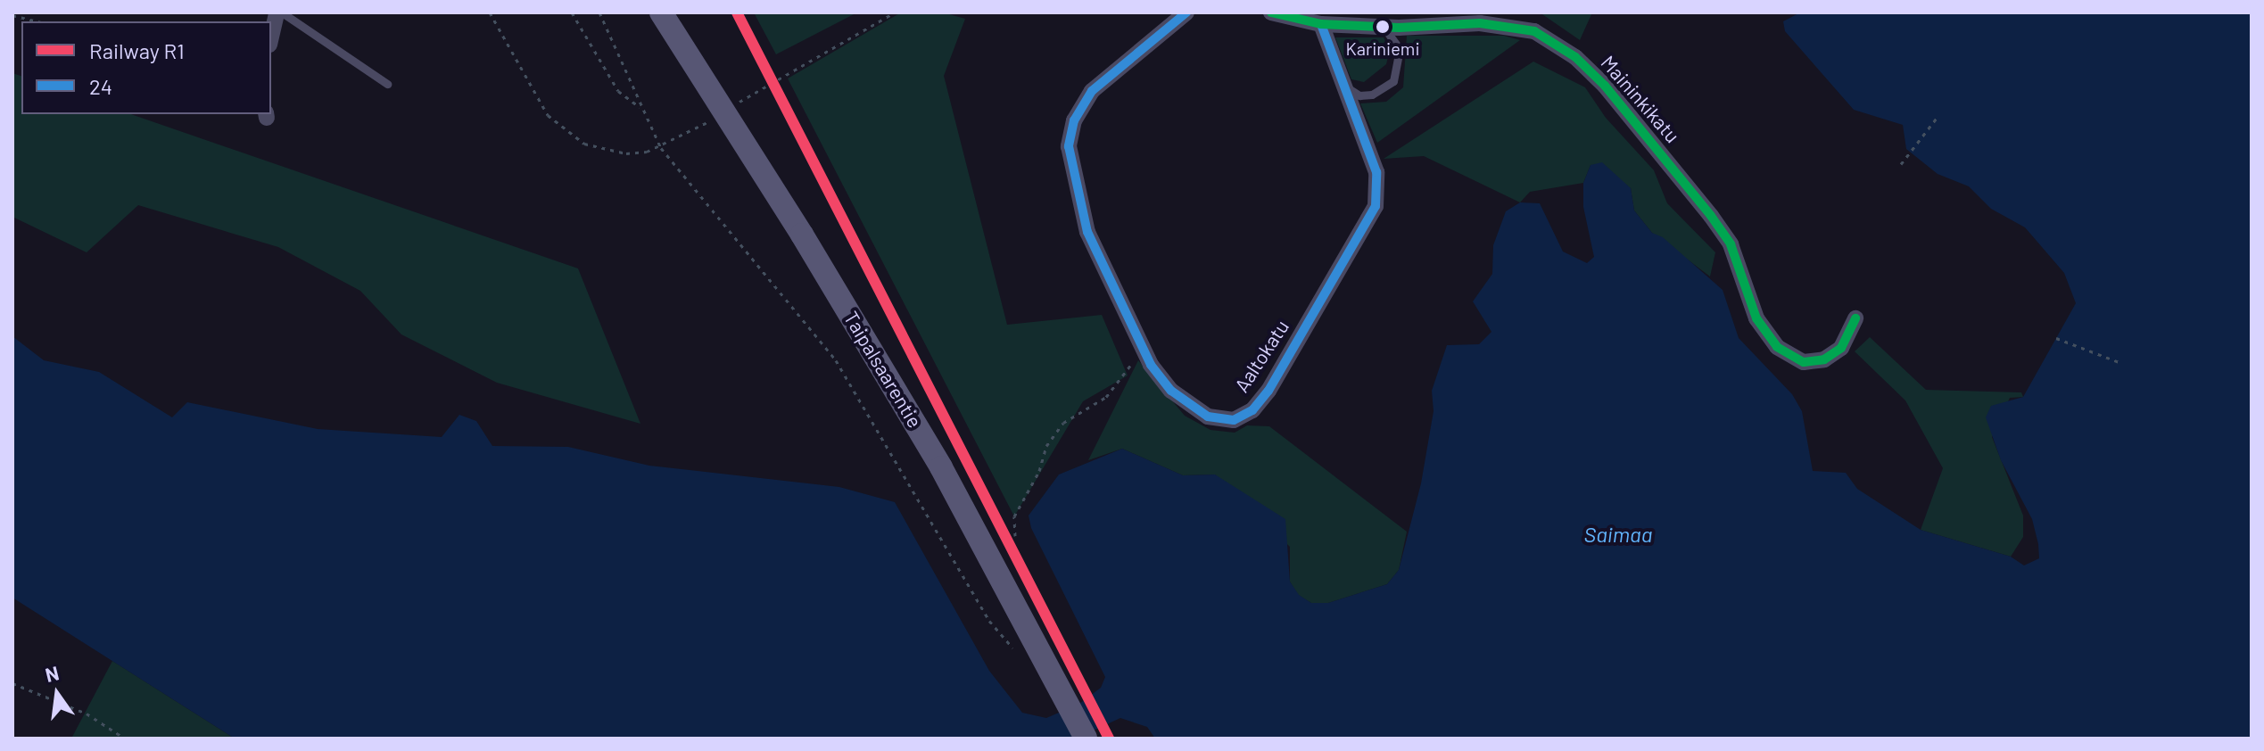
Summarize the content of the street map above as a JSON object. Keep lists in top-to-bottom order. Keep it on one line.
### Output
{"streets":{"main road":["Taipalsaarentie"],"street":["Maininkikatu","Aaltokatu"]},"crossings":[["Maininkikatu","Aaltokatu"]],"water":["Saimaa"],"places":["Kariniemi"],"lines":["rail line R1","transit line 24"],"legend":["Railway R1","24"],"north":"top"}
